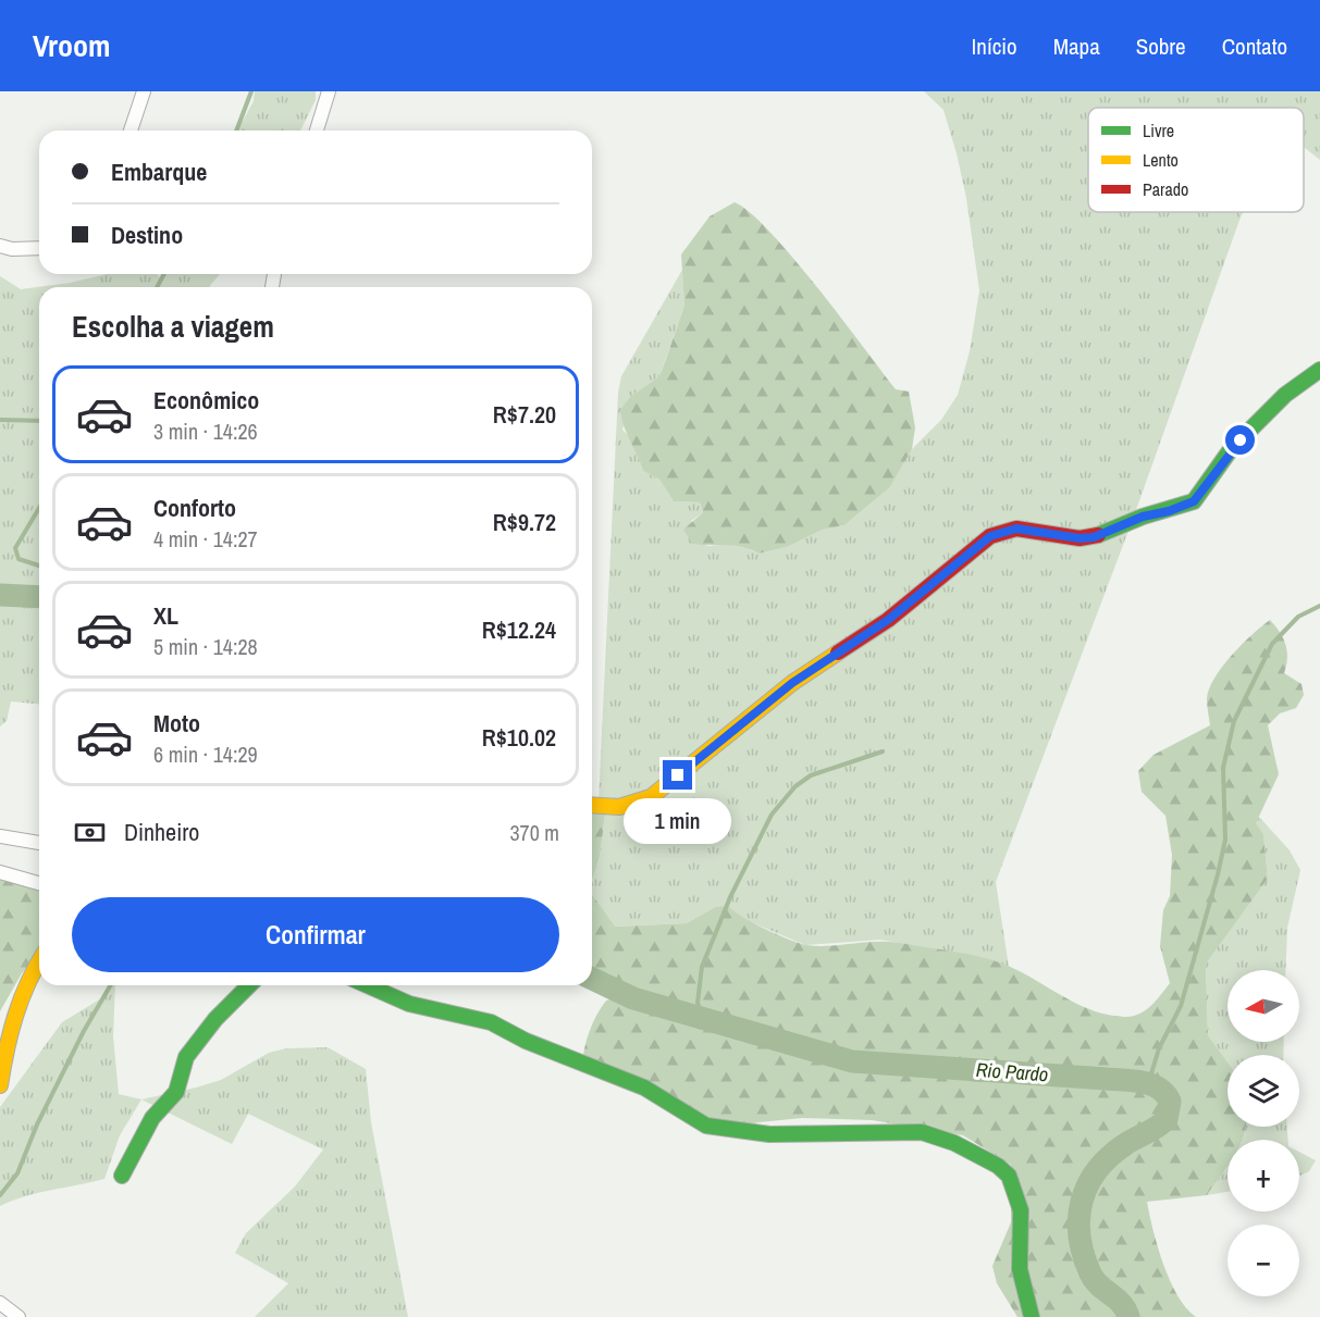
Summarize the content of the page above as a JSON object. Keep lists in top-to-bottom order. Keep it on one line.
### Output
{"water":["Rio Pardo"],"legend":["Livre","Lento","Parado"],"north":"left","page":{"header":"Vroom","nav":["Início","Mapa","Sobre","Contato"],"banner":["Embarque","Destino"],"heading":"Escolha a viagem","list":[{"name":"Econômico","note":"3 min · 14:26","value":"R$7.20"},{"name":"Conforto","note":"4 min · 14:27","value":"R$9.72"},{"name":"XL","note":"5 min · 14:28","value":"R$12.24"},{"name":"Moto","note":"6 min · 14:29","value":"R$10.02"}],"pay":["Dinheiro","370 m"],"bubble":"1 min","buttons":"Confirmar","map_buttons":["+","−"]}}
